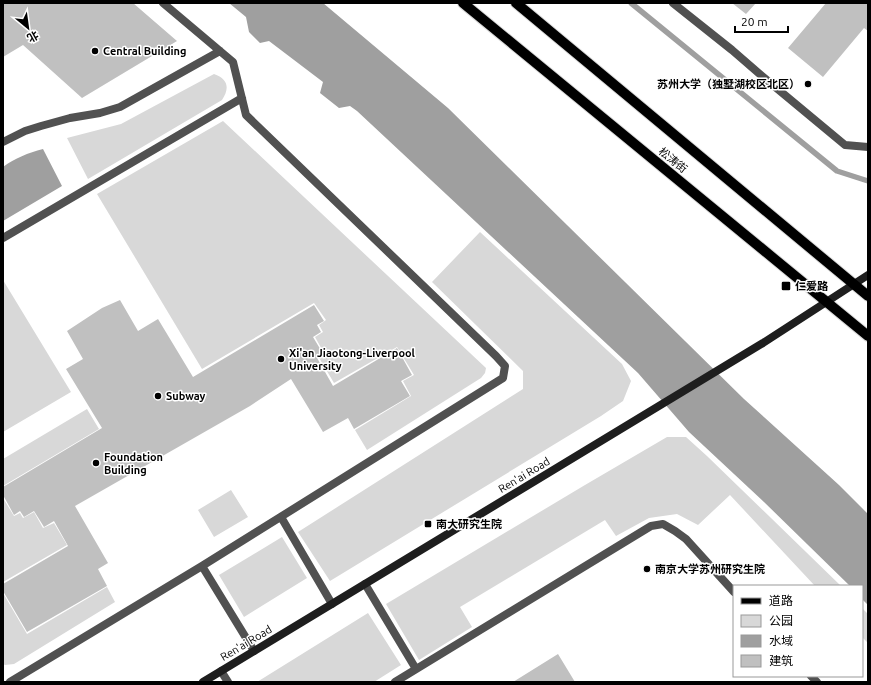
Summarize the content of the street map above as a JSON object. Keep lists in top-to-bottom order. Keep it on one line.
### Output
{"streets":{"main road":["松涛街","Ren'ai Road"]},"crossings":[["松涛街","Ren'ai Road"]],"places":{"other":["Central Building","苏州大学（独墅湖校区北区）","Xi'an Jiaotong-Liverpool University","Subway","Foundation Building","南京大学苏州研究生院"],"transit":["仁爱路","南大研究生院"]},"legend":["道路","公园","水域","建筑"],"scale_bar":"20 m","north":"bottom right"}
